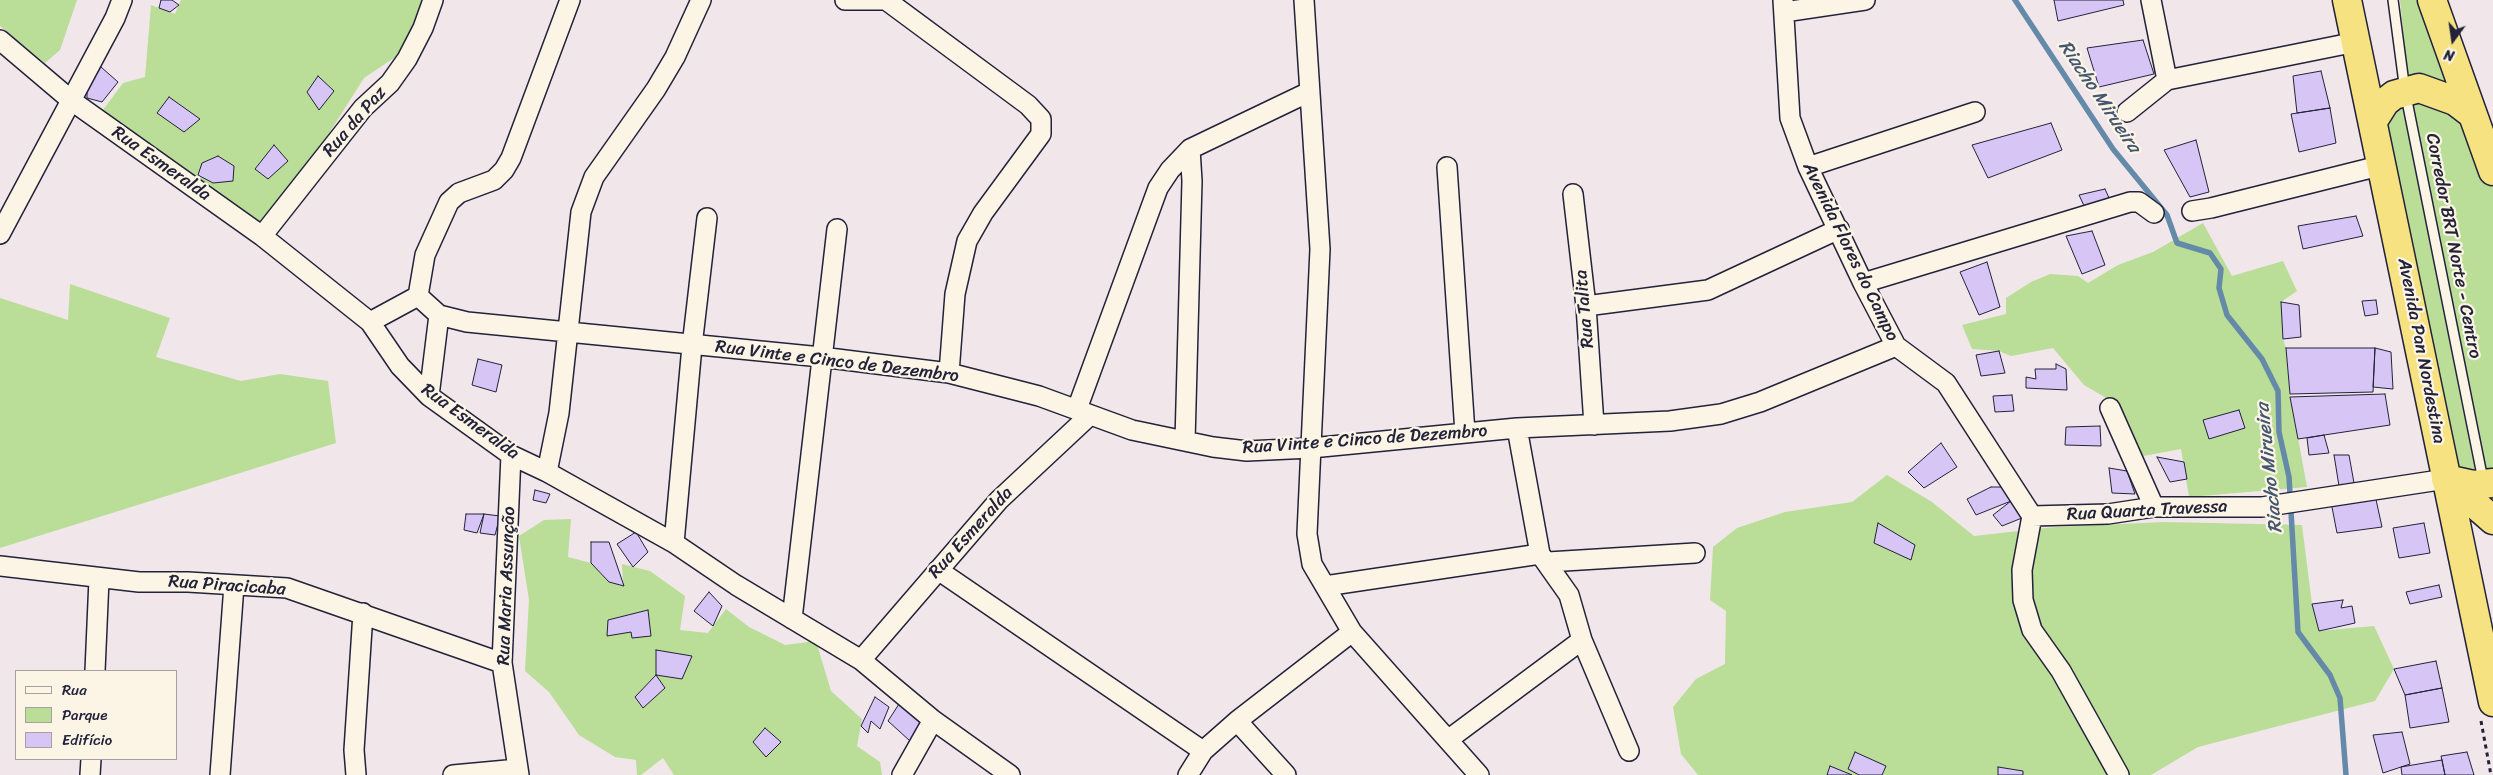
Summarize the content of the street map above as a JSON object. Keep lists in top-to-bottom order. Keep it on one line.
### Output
{"streets":{"highway":["Avenida Pan Nordestina"],"street":["Rua da Paz","Rua Esmeralda","Avenida Flores do Campo","Rua Talita","Rua Vinte e Cinco de Dezembro","Rua Quarta Travessa","Rua Piracicaba","Rua Maria Assunção"],"lane":["Corredor BRT Norte - Centro"]},"crossings":[["Rua da Paz","Rua Esmeralda"],["Rua Esmeralda","Rua Vinte e Cinco de Dezembro"],["Rua Esmeralda","Rua Maria Assunção"],["Avenida Flores do Campo","Rua Vinte e Cinco de Dezembro"],["Avenida Flores do Campo","Rua Quarta Travessa"],["Rua Talita","Rua Vinte e Cinco de Dezembro"],["Avenida Pan Nordestina","Rua Quarta Travessa"],["Rua Piracicaba","Rua Maria Assunção"]],"water":["Riacho Mirueira"],"legend":["Rua","Parque","Edifício"],"north":"bottom"}
